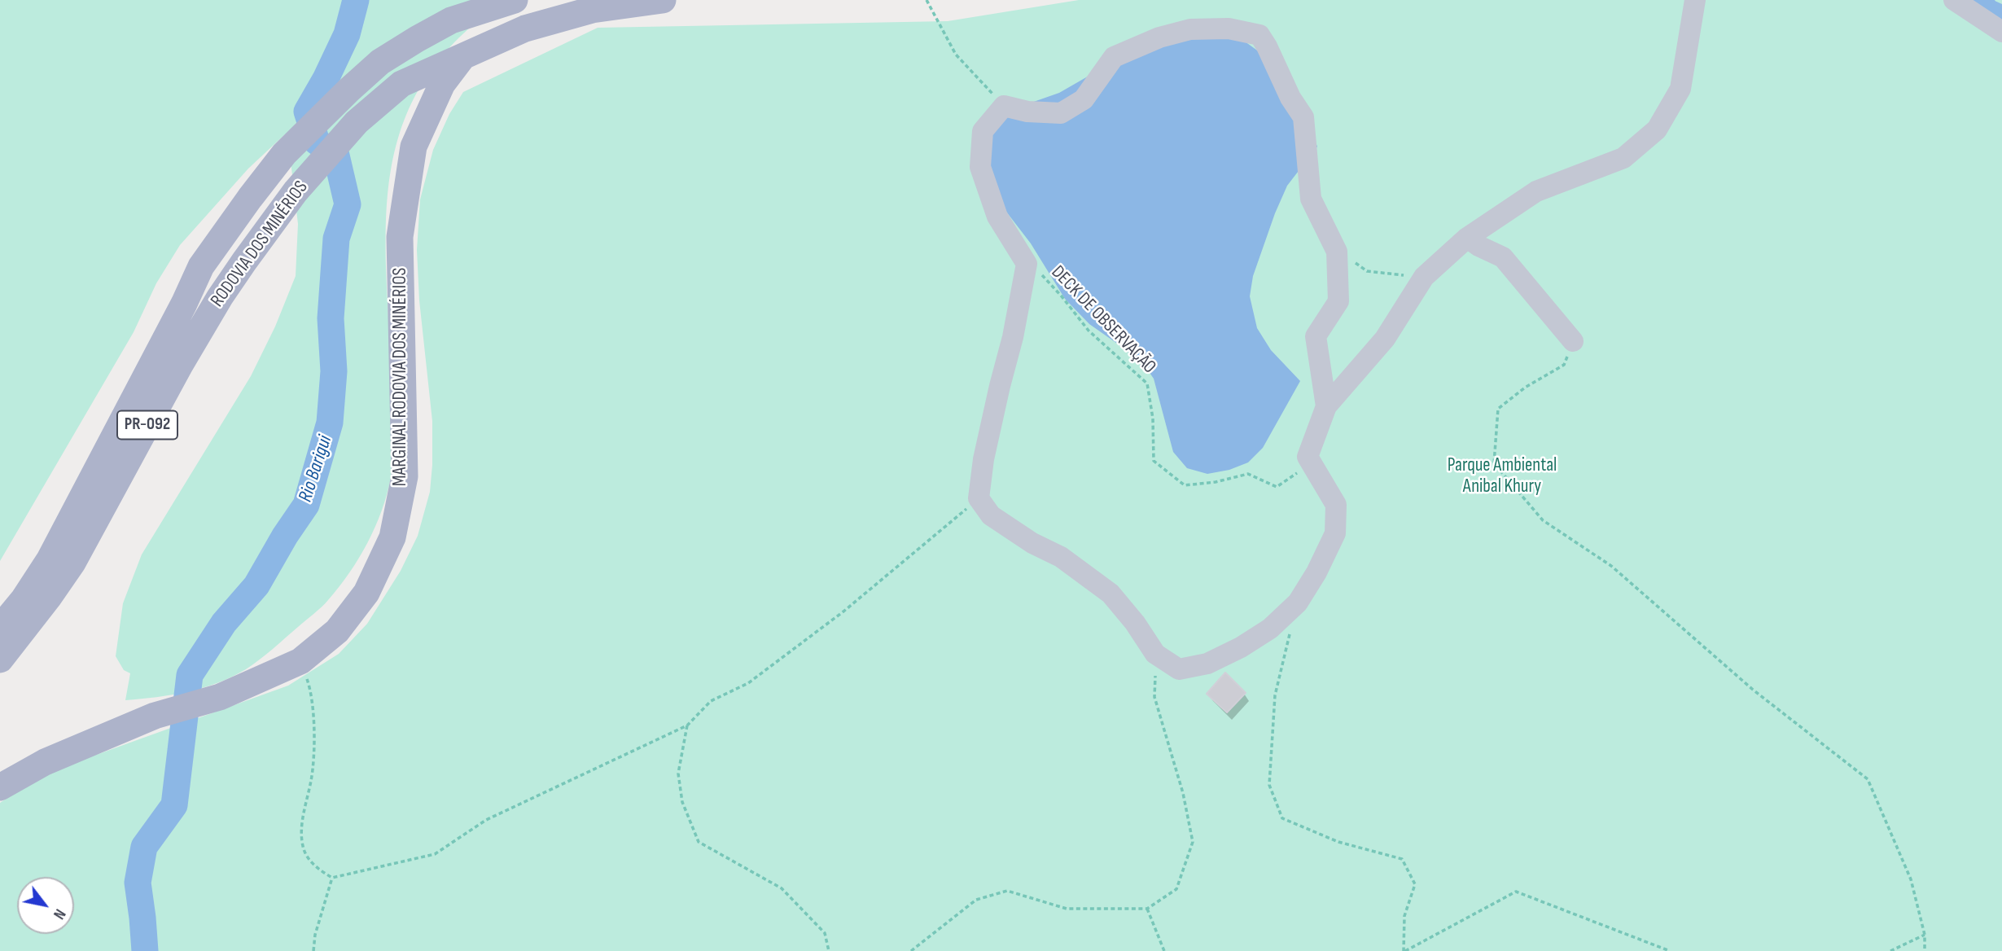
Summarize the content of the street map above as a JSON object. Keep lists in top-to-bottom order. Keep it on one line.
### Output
{"streets":{"main road":["RODOVIA DOS MINÉRIOS","MARGINAL RODOVIA DOS MINÉRIOS","PR-092"],"path":["DECK DE OBSERVAÇÃO"]},"crossings":[["RODOVIA DOS MINÉRIOS","MARGINAL RODOVIA DOS MINÉRIOS"]],"water":["Rio Barigui"],"parks":["Parque Ambiental Anibal Khury"],"north":"bottom right"}
